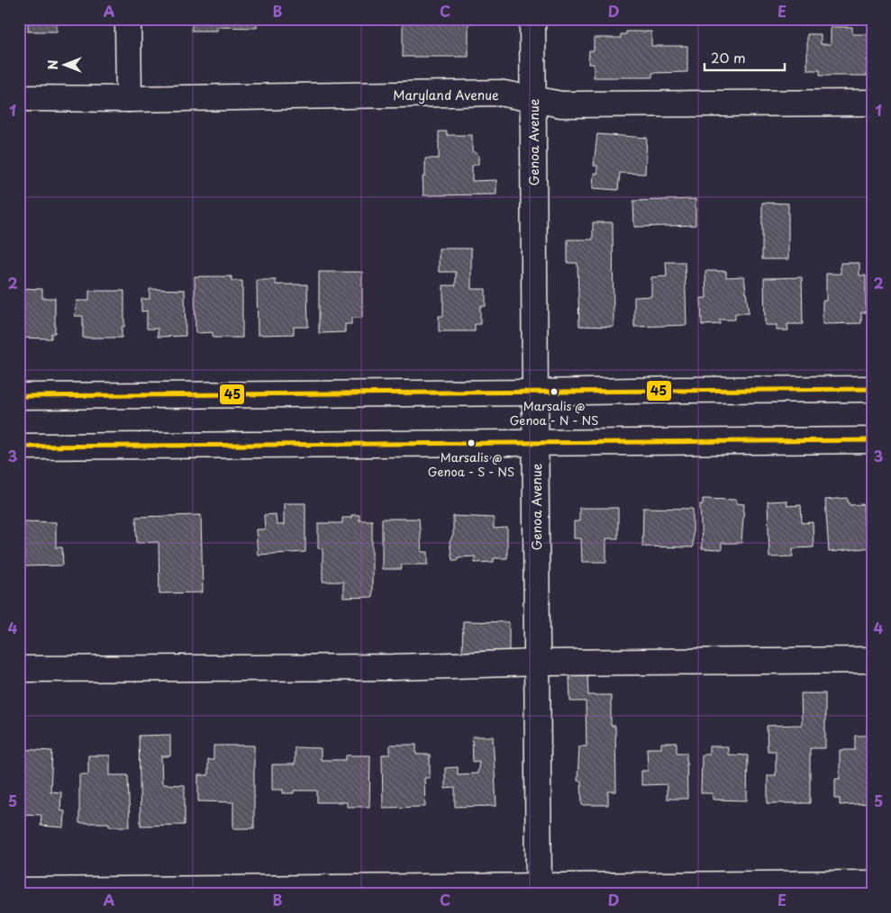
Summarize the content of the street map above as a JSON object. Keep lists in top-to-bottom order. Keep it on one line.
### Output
{"streets":{"street":["Maryland Avenue","Genoa Avenue"]},"crossings":[["Maryland Avenue","Genoa Avenue"]],"places":["Marsalis @ Genoa - N - NS","Marsalis @ Genoa - S - NS"],"lines":["transit line 45"],"scale_bar":"20 m","north":"left","grid":{"columns":["A","B","C","D","E"],"rows":["1","2","3","4","5"]}}
